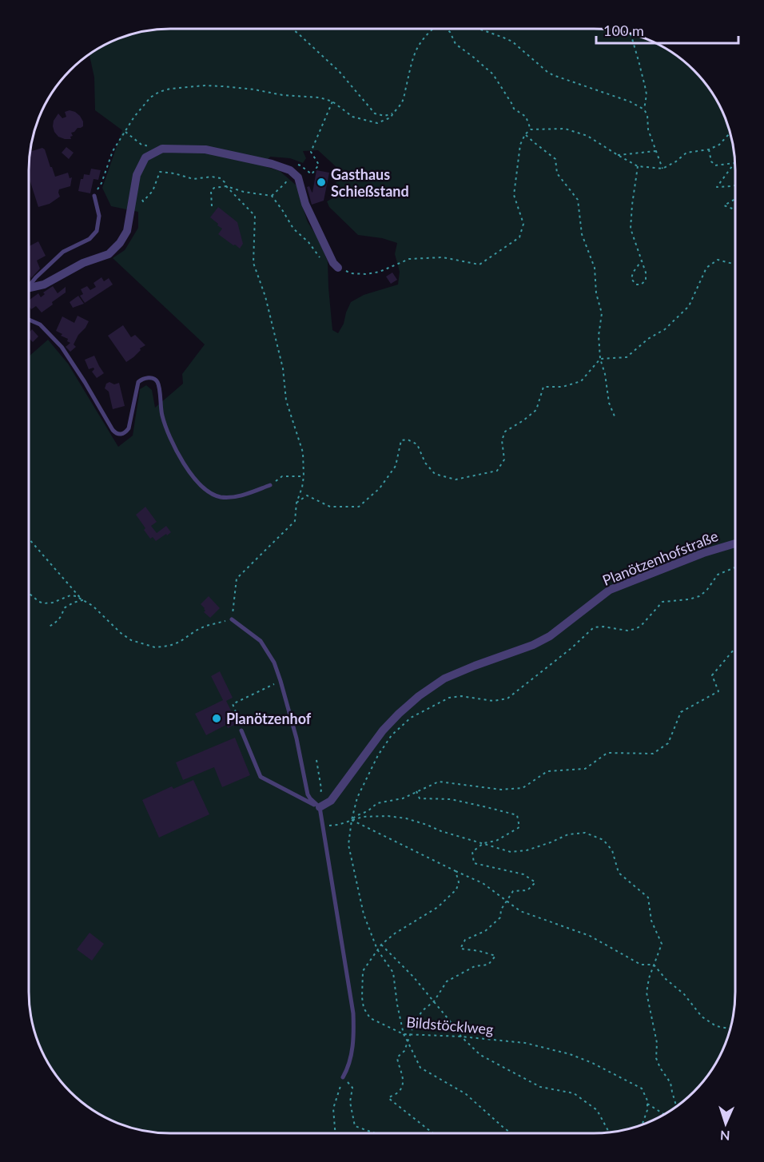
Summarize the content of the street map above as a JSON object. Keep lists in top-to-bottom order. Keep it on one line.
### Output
{"streets":{"street":["Planötzenhofstraße"],"path":["Bildstöcklweg"]},"places":["Gasthaus Schießstand","Planötzenhof"],"scale_bar":"100 m","north":"bottom"}
